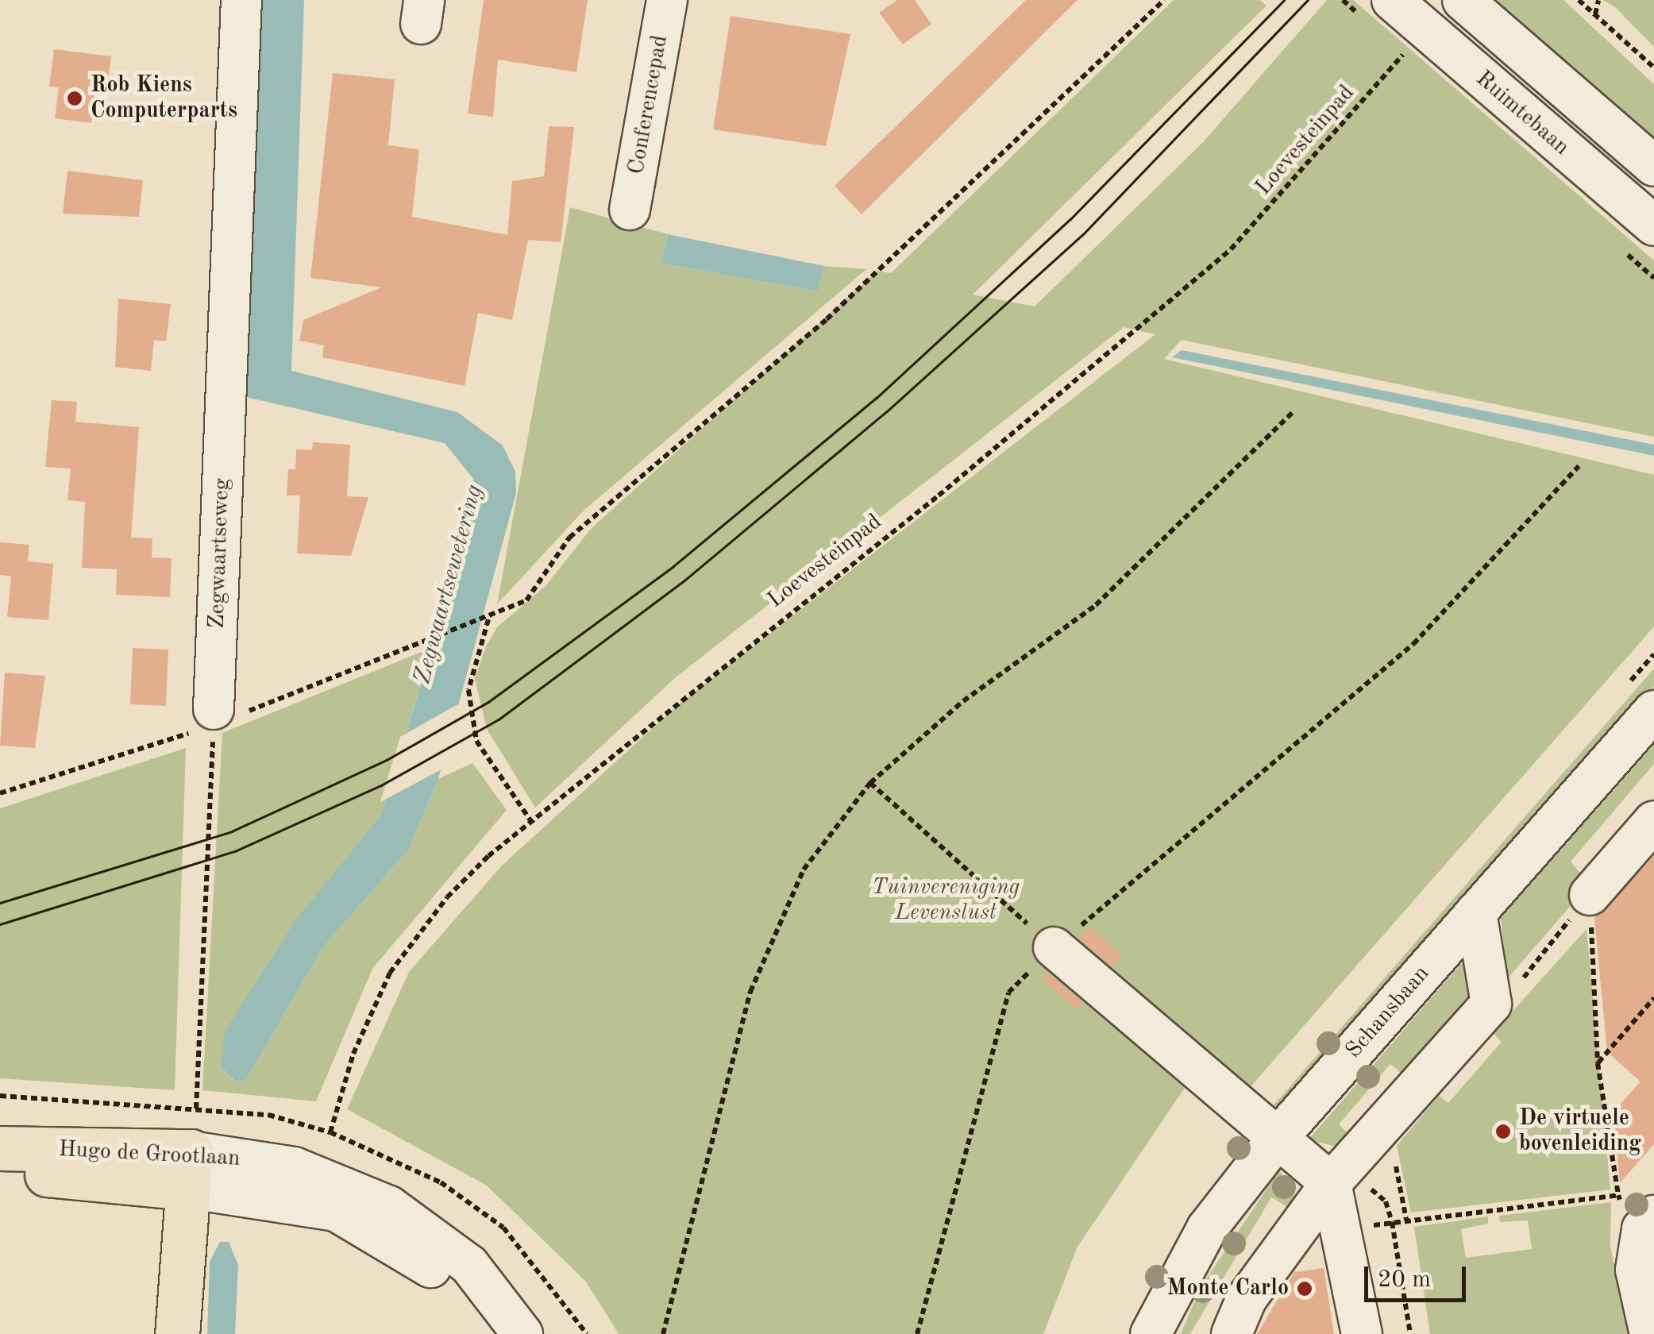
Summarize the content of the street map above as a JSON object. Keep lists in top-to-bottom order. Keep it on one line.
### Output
{"streets":{"main road":["Hugo de Grootlaan"],"street":["Conferencepad","Ruimtebaan","Zegwaartseweg","Schansbaan"],"path":["Loevesteinpad"]},"water":["Zegwaartsewetering"],"parks":["Tuinvereniging Levenslust"],"places":["Rob Kiens Computerparts","De virtuele bovenleiding","Monte Carlo"],"scale_bar":"20 m"}
